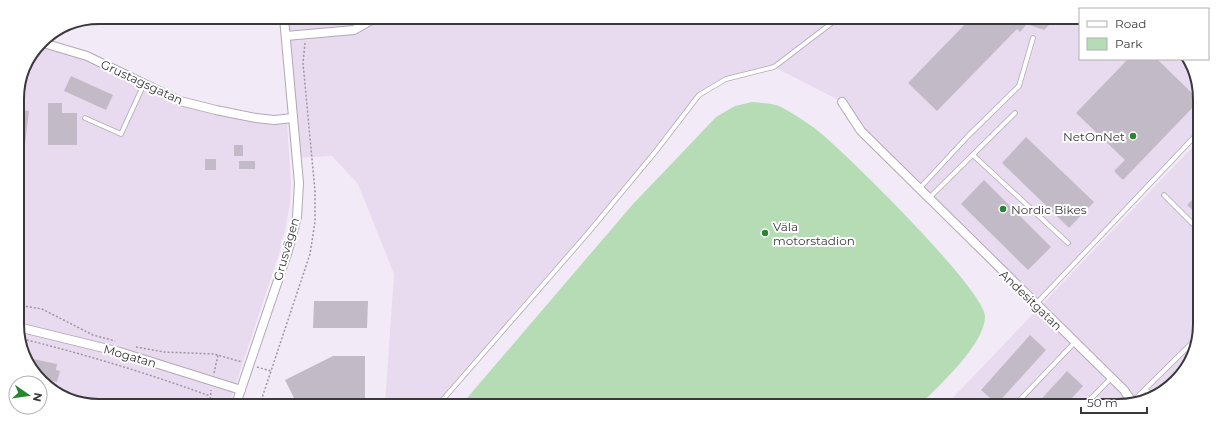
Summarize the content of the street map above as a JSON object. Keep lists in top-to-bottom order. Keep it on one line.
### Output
{"streets":{"street":["Grustagsgatan","Grusvägen","Andesitgatan","Mogatan"]},"crossings":[["Grustagsgatan","Grusvägen"],["Grusvägen","Mogatan"]],"places":["NetOnNet","Nordic Bikes","Väla motorstadion"],"legend":["Road","Park"],"scale_bar":"50 m","north":"right"}
